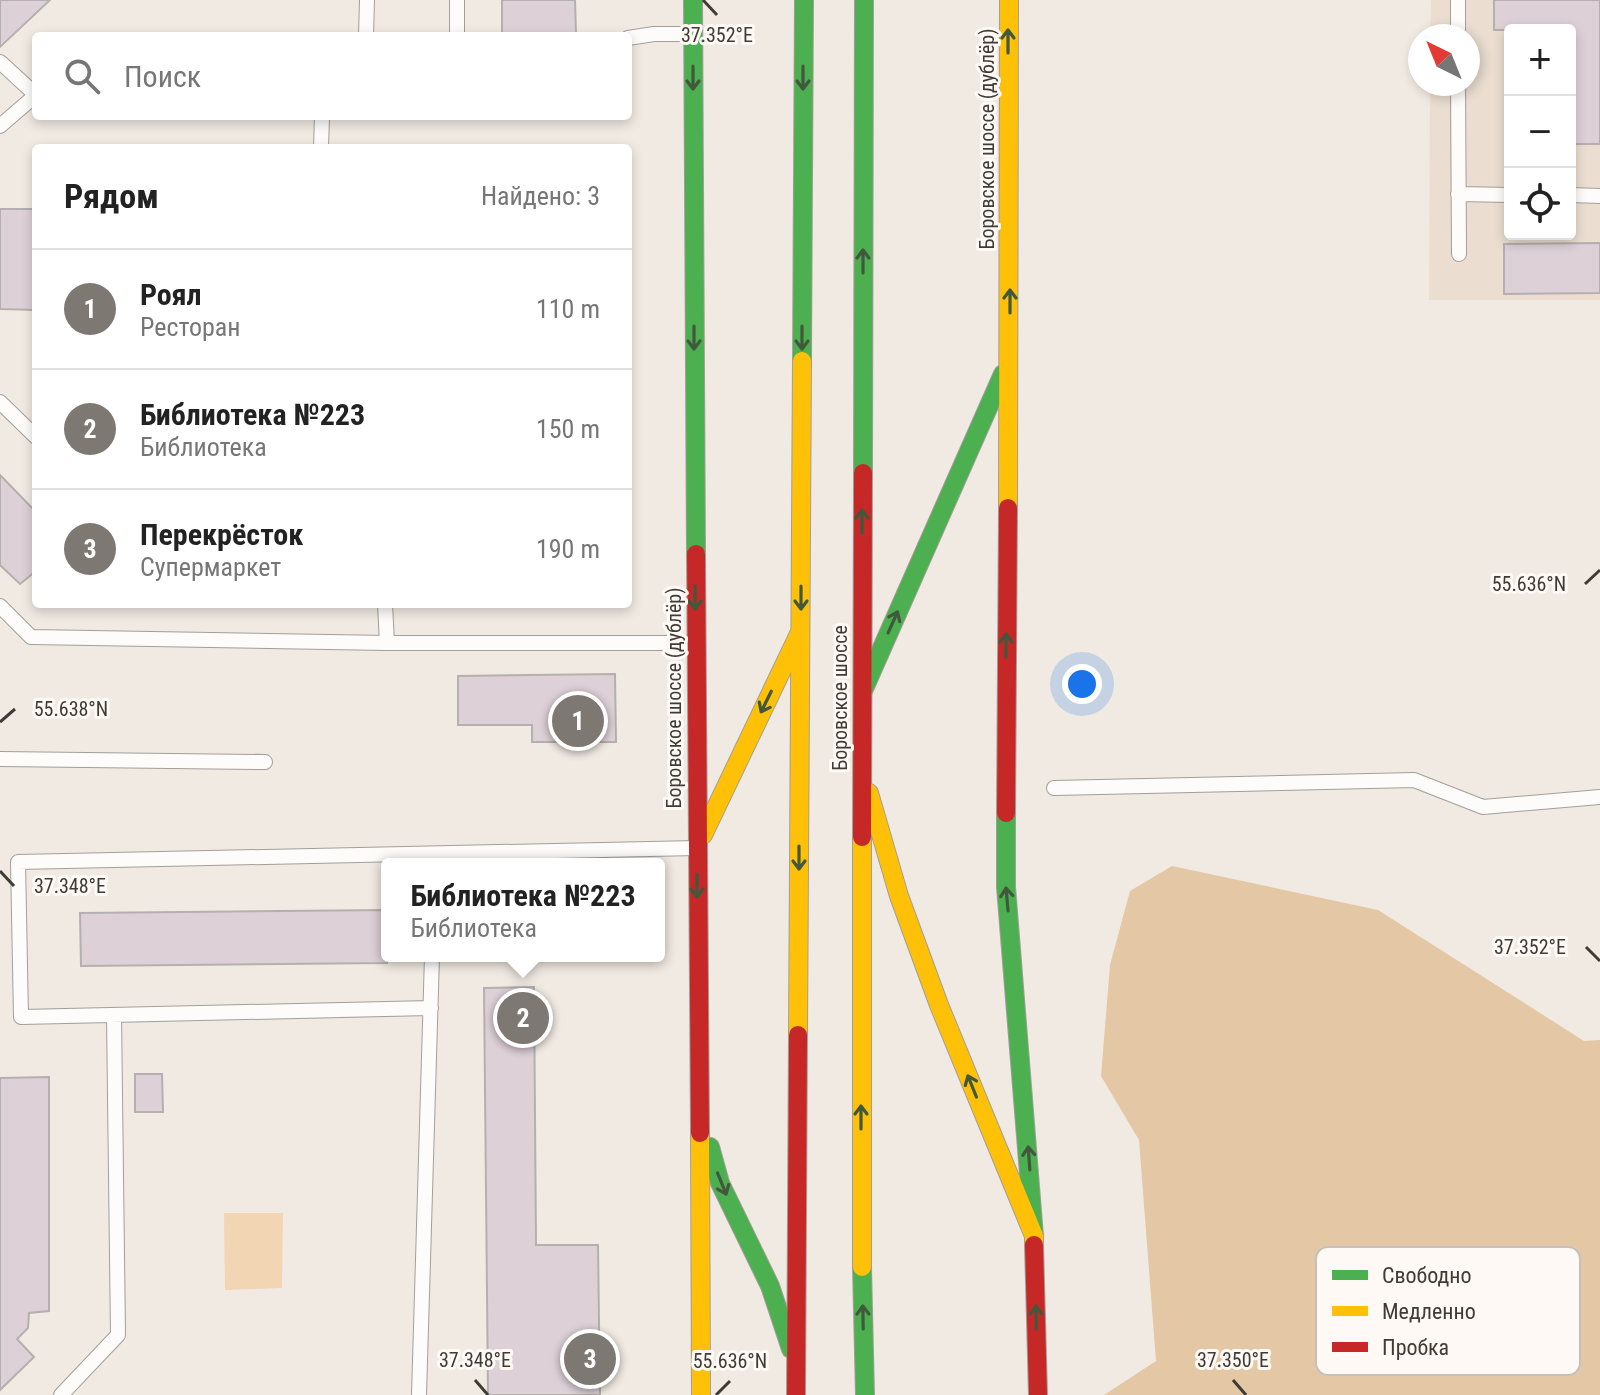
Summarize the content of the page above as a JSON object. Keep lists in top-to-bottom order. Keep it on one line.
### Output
{"streets":{"street":["Боровское шоссе (дублёр)","Боровское шоссе"]},"legend":["Свободно","Медленно","Пробка"],"north":"top left","page":{"map_buttons":["+","−"],"search":"Поиск","heading":["Рядом","Найдено: 3"],"list":[{"mark":"1","name":"Роял","note":"Ресторан","value":"110 m"},{"mark":"2","name":"Библиотека №223","note":"Библиотека","value":"150 m"},{"mark":"3","name":"Перекрёсток","note":"Супермаркет","value":"190 m"}],"pins":["1","2","3"],"popup":["Библиотека №223","Библиотека"]},"coordinates":["37.352°E","55.636°N","55.638°N","37.348°E","37.350°E"]}
